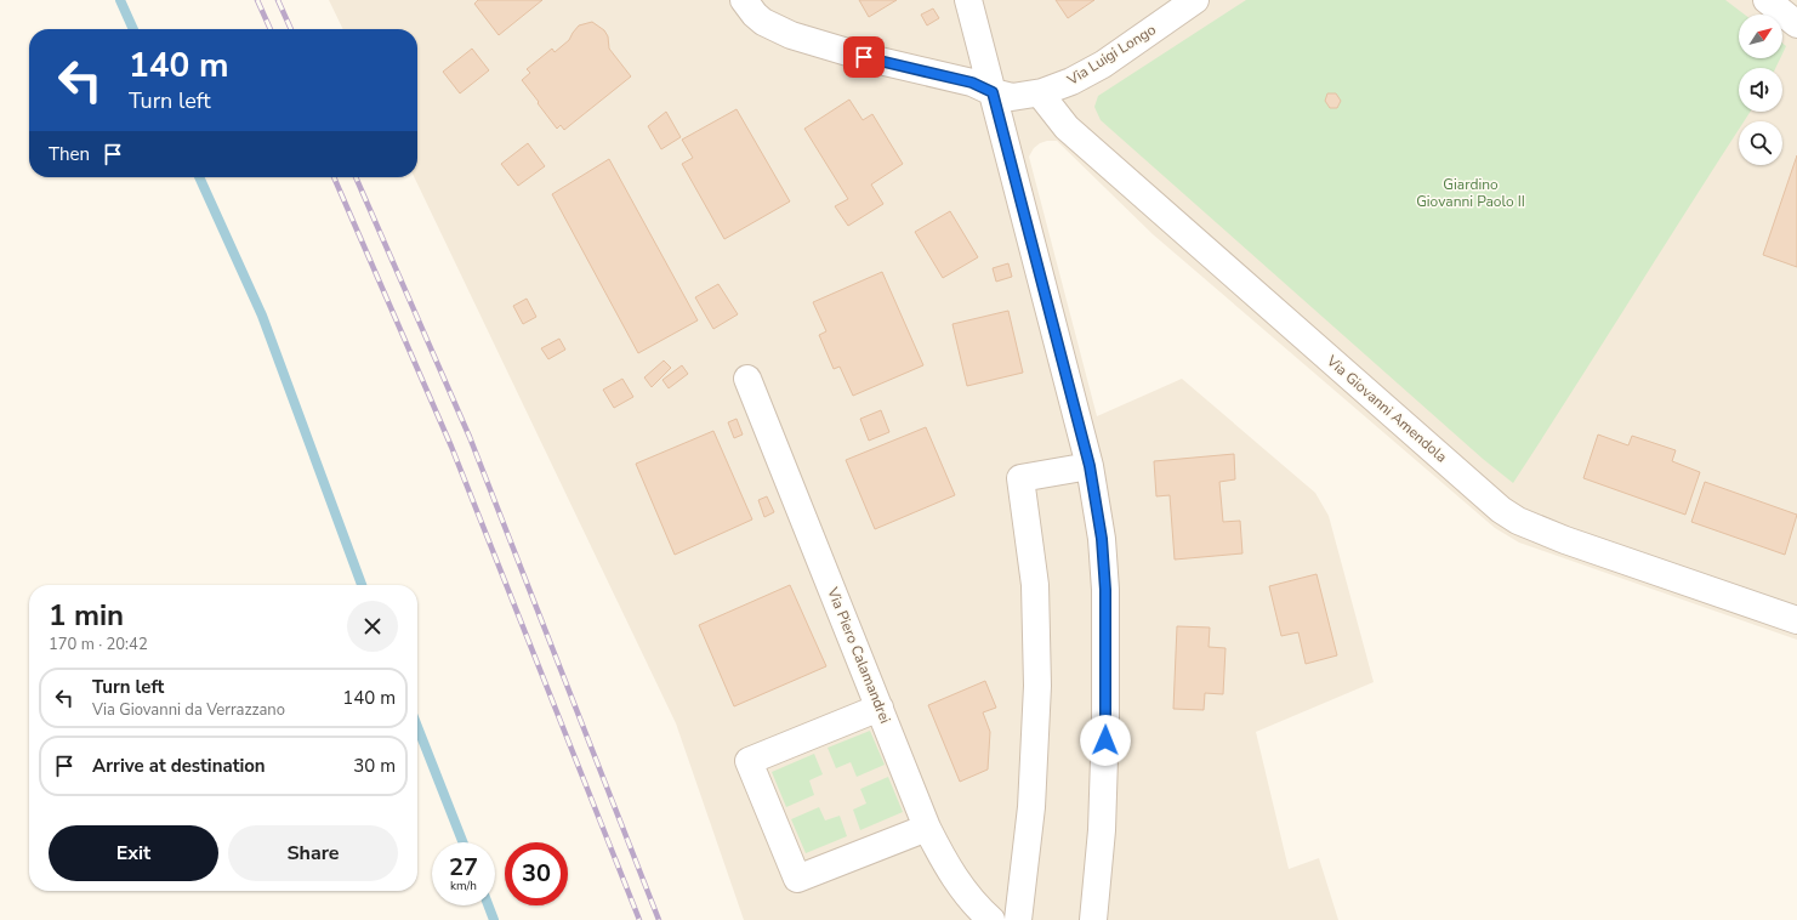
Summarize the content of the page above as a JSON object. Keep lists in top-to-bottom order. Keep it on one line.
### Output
{"streets":{"street":["Via Luigi Longo","Via Giovanni Amendola","Via Piero Calamandrei"]},"crossings":[["Via Luigi Longo","Via Giovanni Amendola"]],"parks":["Giardino Giovanni Paolo II"],"north":"top right","page":{"turn":["140 m","Turn left"],"then":"Then","heading":["1 min","170 m · 20:42"],"list":[{"name":"Turn left","note":"Via Giovanni da Verrazzano","value":"140 m"},{"name":"Arrive at destination","value":"30 m"}],"buttons":["Exit","Share"],"speed":"27 km/h","limit":"30"}}
